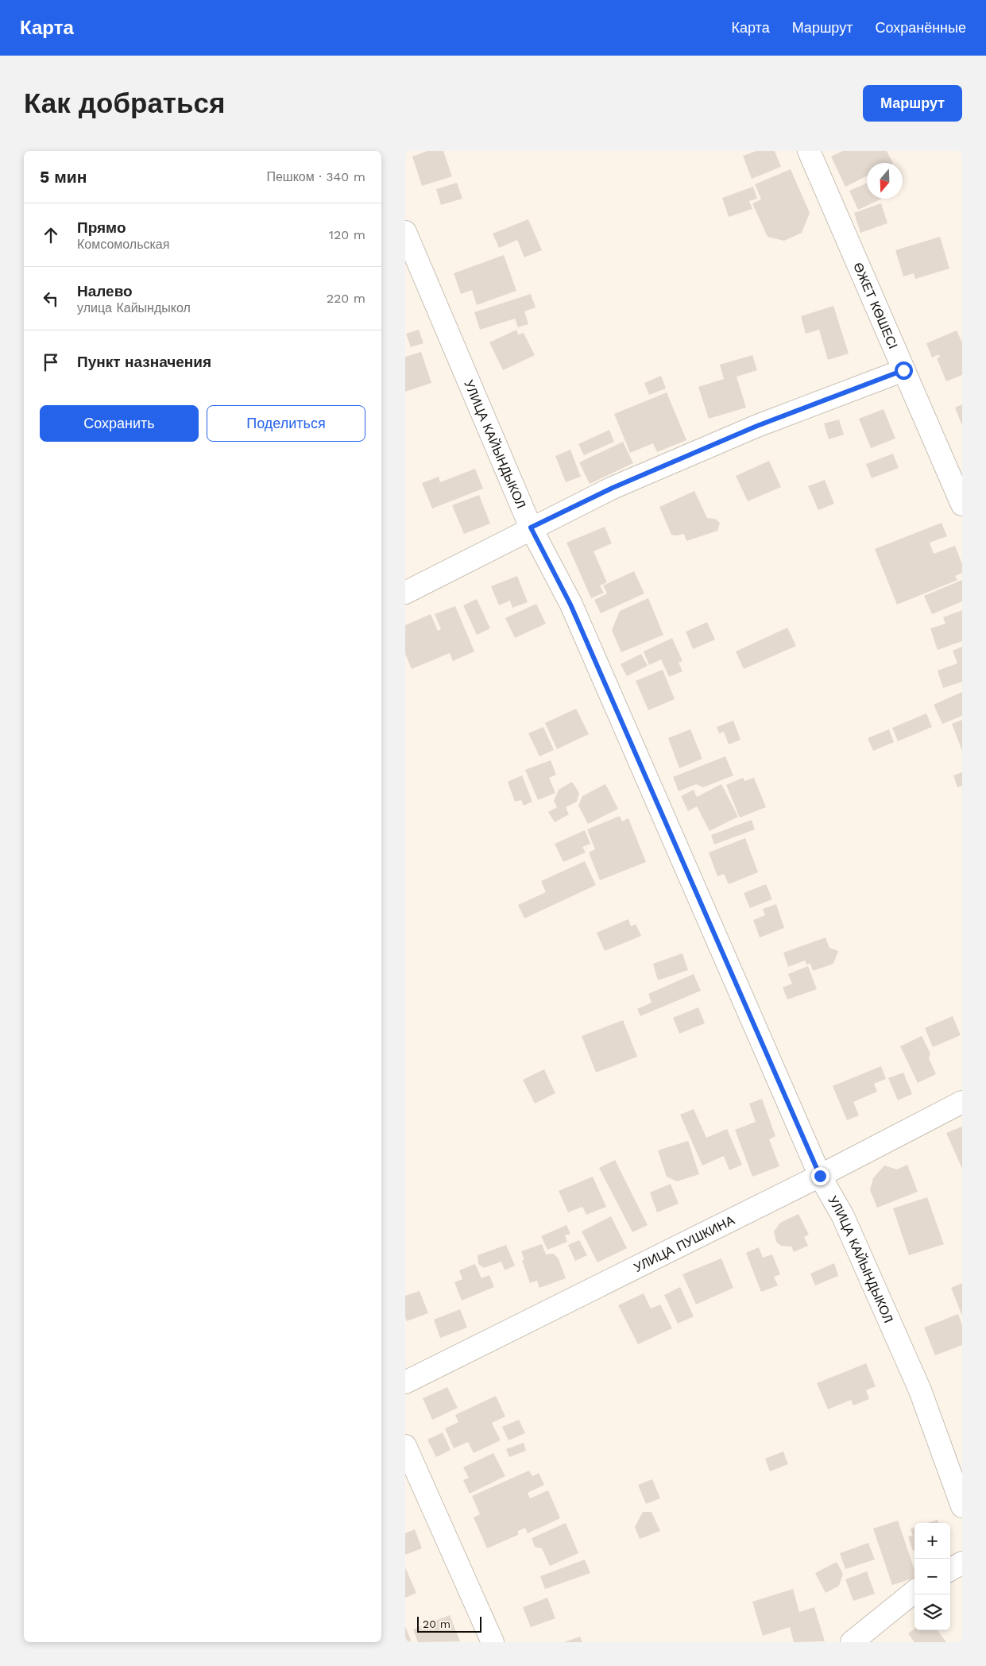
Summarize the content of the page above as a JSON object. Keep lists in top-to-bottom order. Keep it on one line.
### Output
{"streets":{"street":["ӨЖЕТ КӨШЕСІ","УЛИЦА КАЙЫНДЫКОЛ","УЛИЦА ПУШКИНА"]},"crossings":[["УЛИЦА КАЙЫНДЫКОЛ","УЛИЦА ПУШКИНА"]],"scale_bar":"20 m","north":"bottom","page":{"header":"Карта","nav":["Карта","Маршрут","Сохранённые"],"buttons":["Маршрут",["Сохранить","Поделиться"]],"title":"Как добраться","heading":["5 мин","Пешком · 340 m"],"list":[["Прямо","Комсомольская","120 m"],["Налево","улица Кайындыкол","220 m"],"Пункт назначения"],"map_buttons":["+","−"],"scale":"20 m"}}
